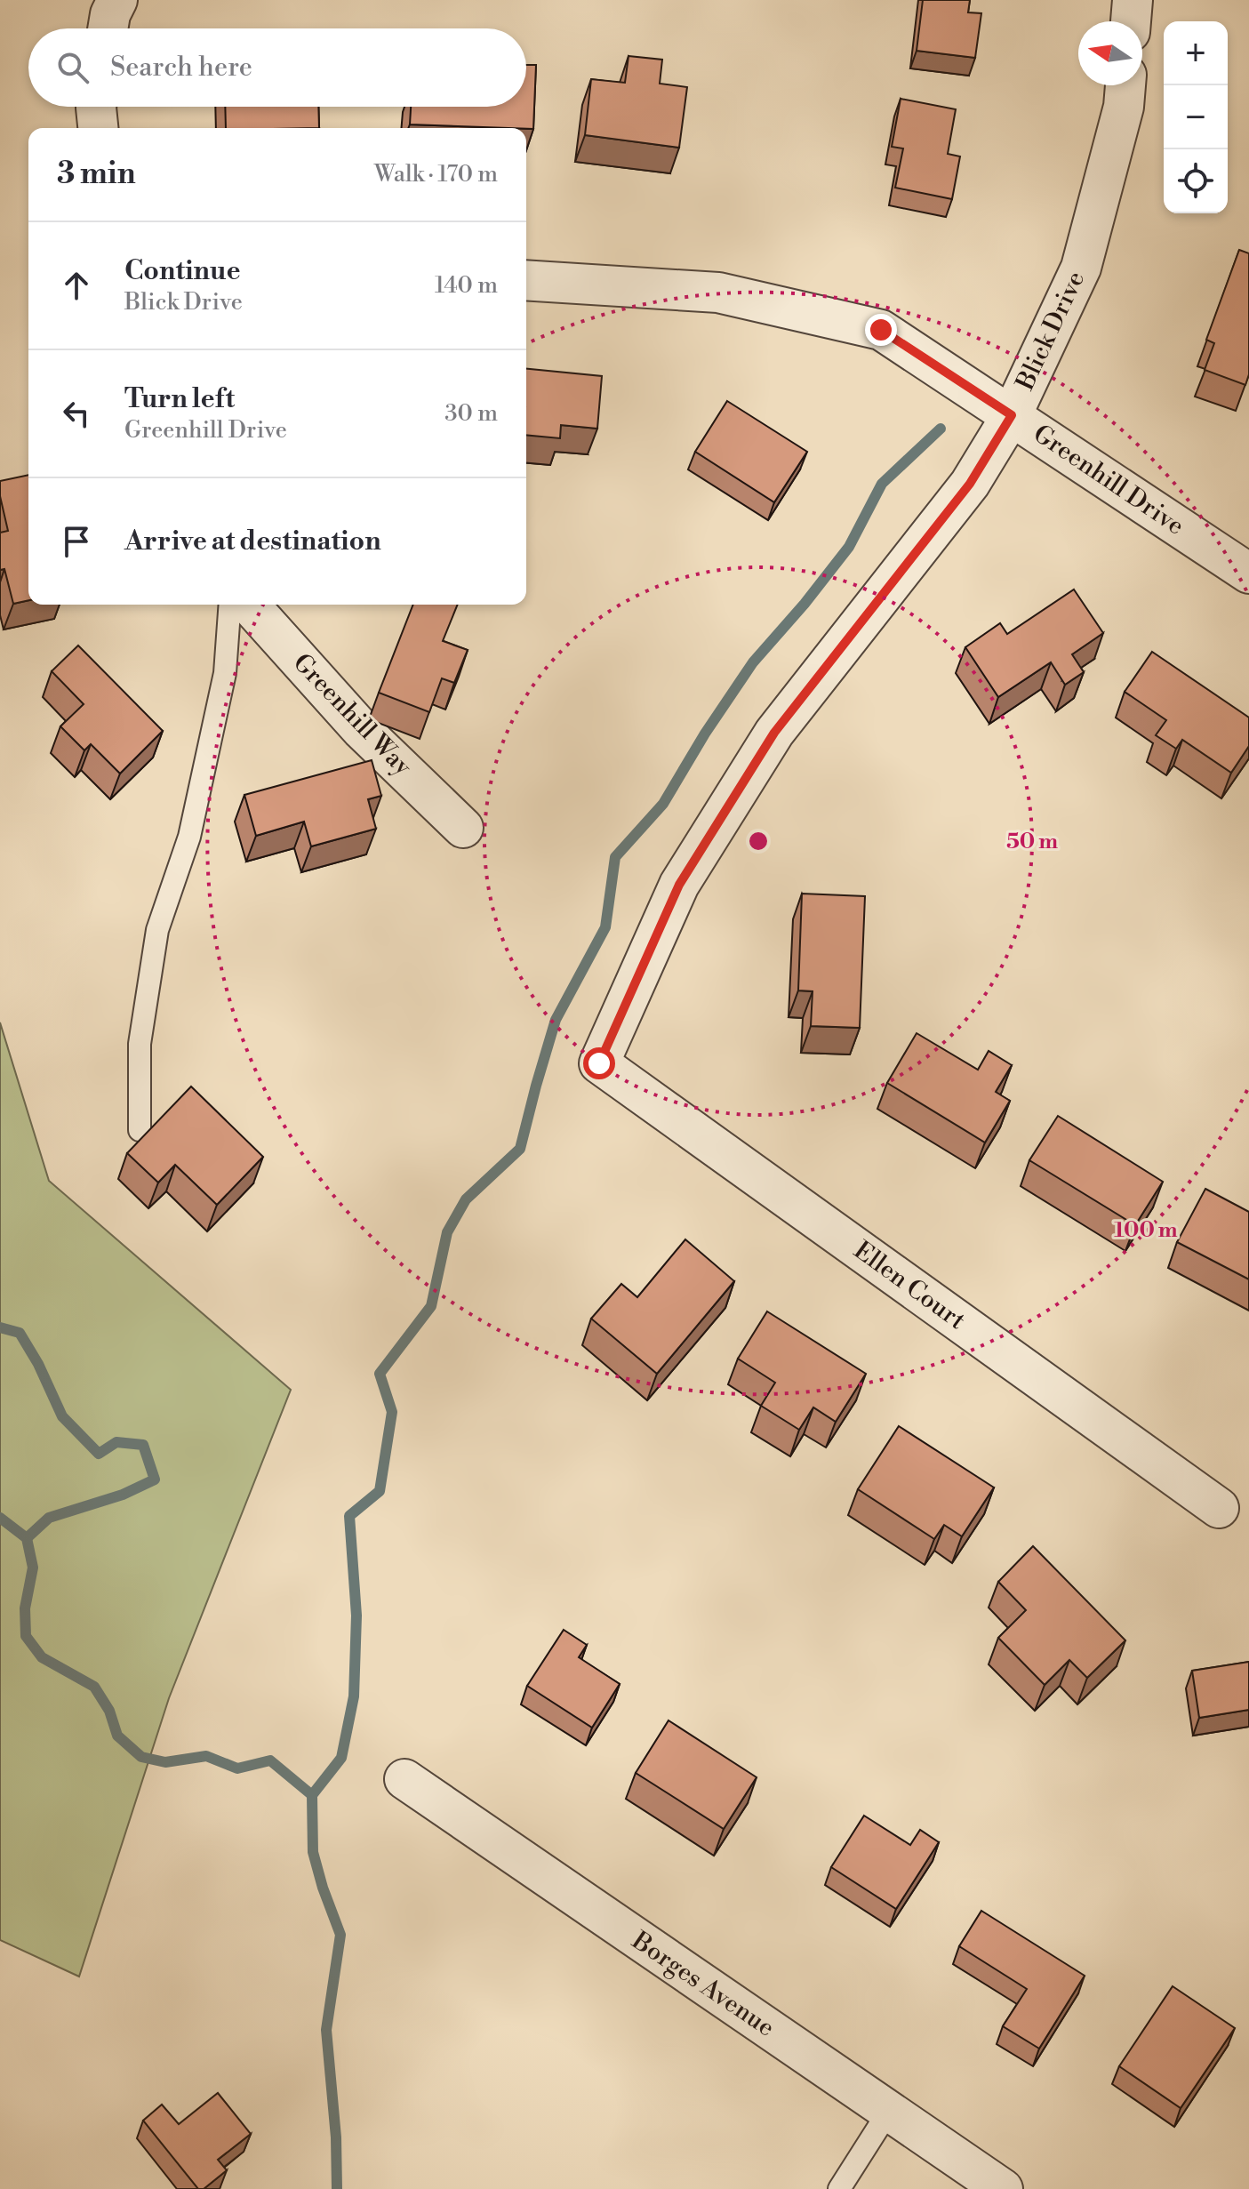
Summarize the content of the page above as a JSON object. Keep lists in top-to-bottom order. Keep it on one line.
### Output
{"streets":{"street":["Blick Drive","Greenhill Drive","Greenhill Way","Ellen Court","Borges Avenue"]},"crossings":[["Blick Drive","Greenhill Drive"],["Blick Drive","Ellen Court"]],"north":"left","page":{"map_buttons":["+","−"],"search":"Search here","heading":["3 min","Walk · 170 m"],"list":[["Continue","Blick Drive","140 m"],["Turn left","Greenhill Drive","30 m"],"Arrive at destination"]},"rings":["50 m","100 m"]}
